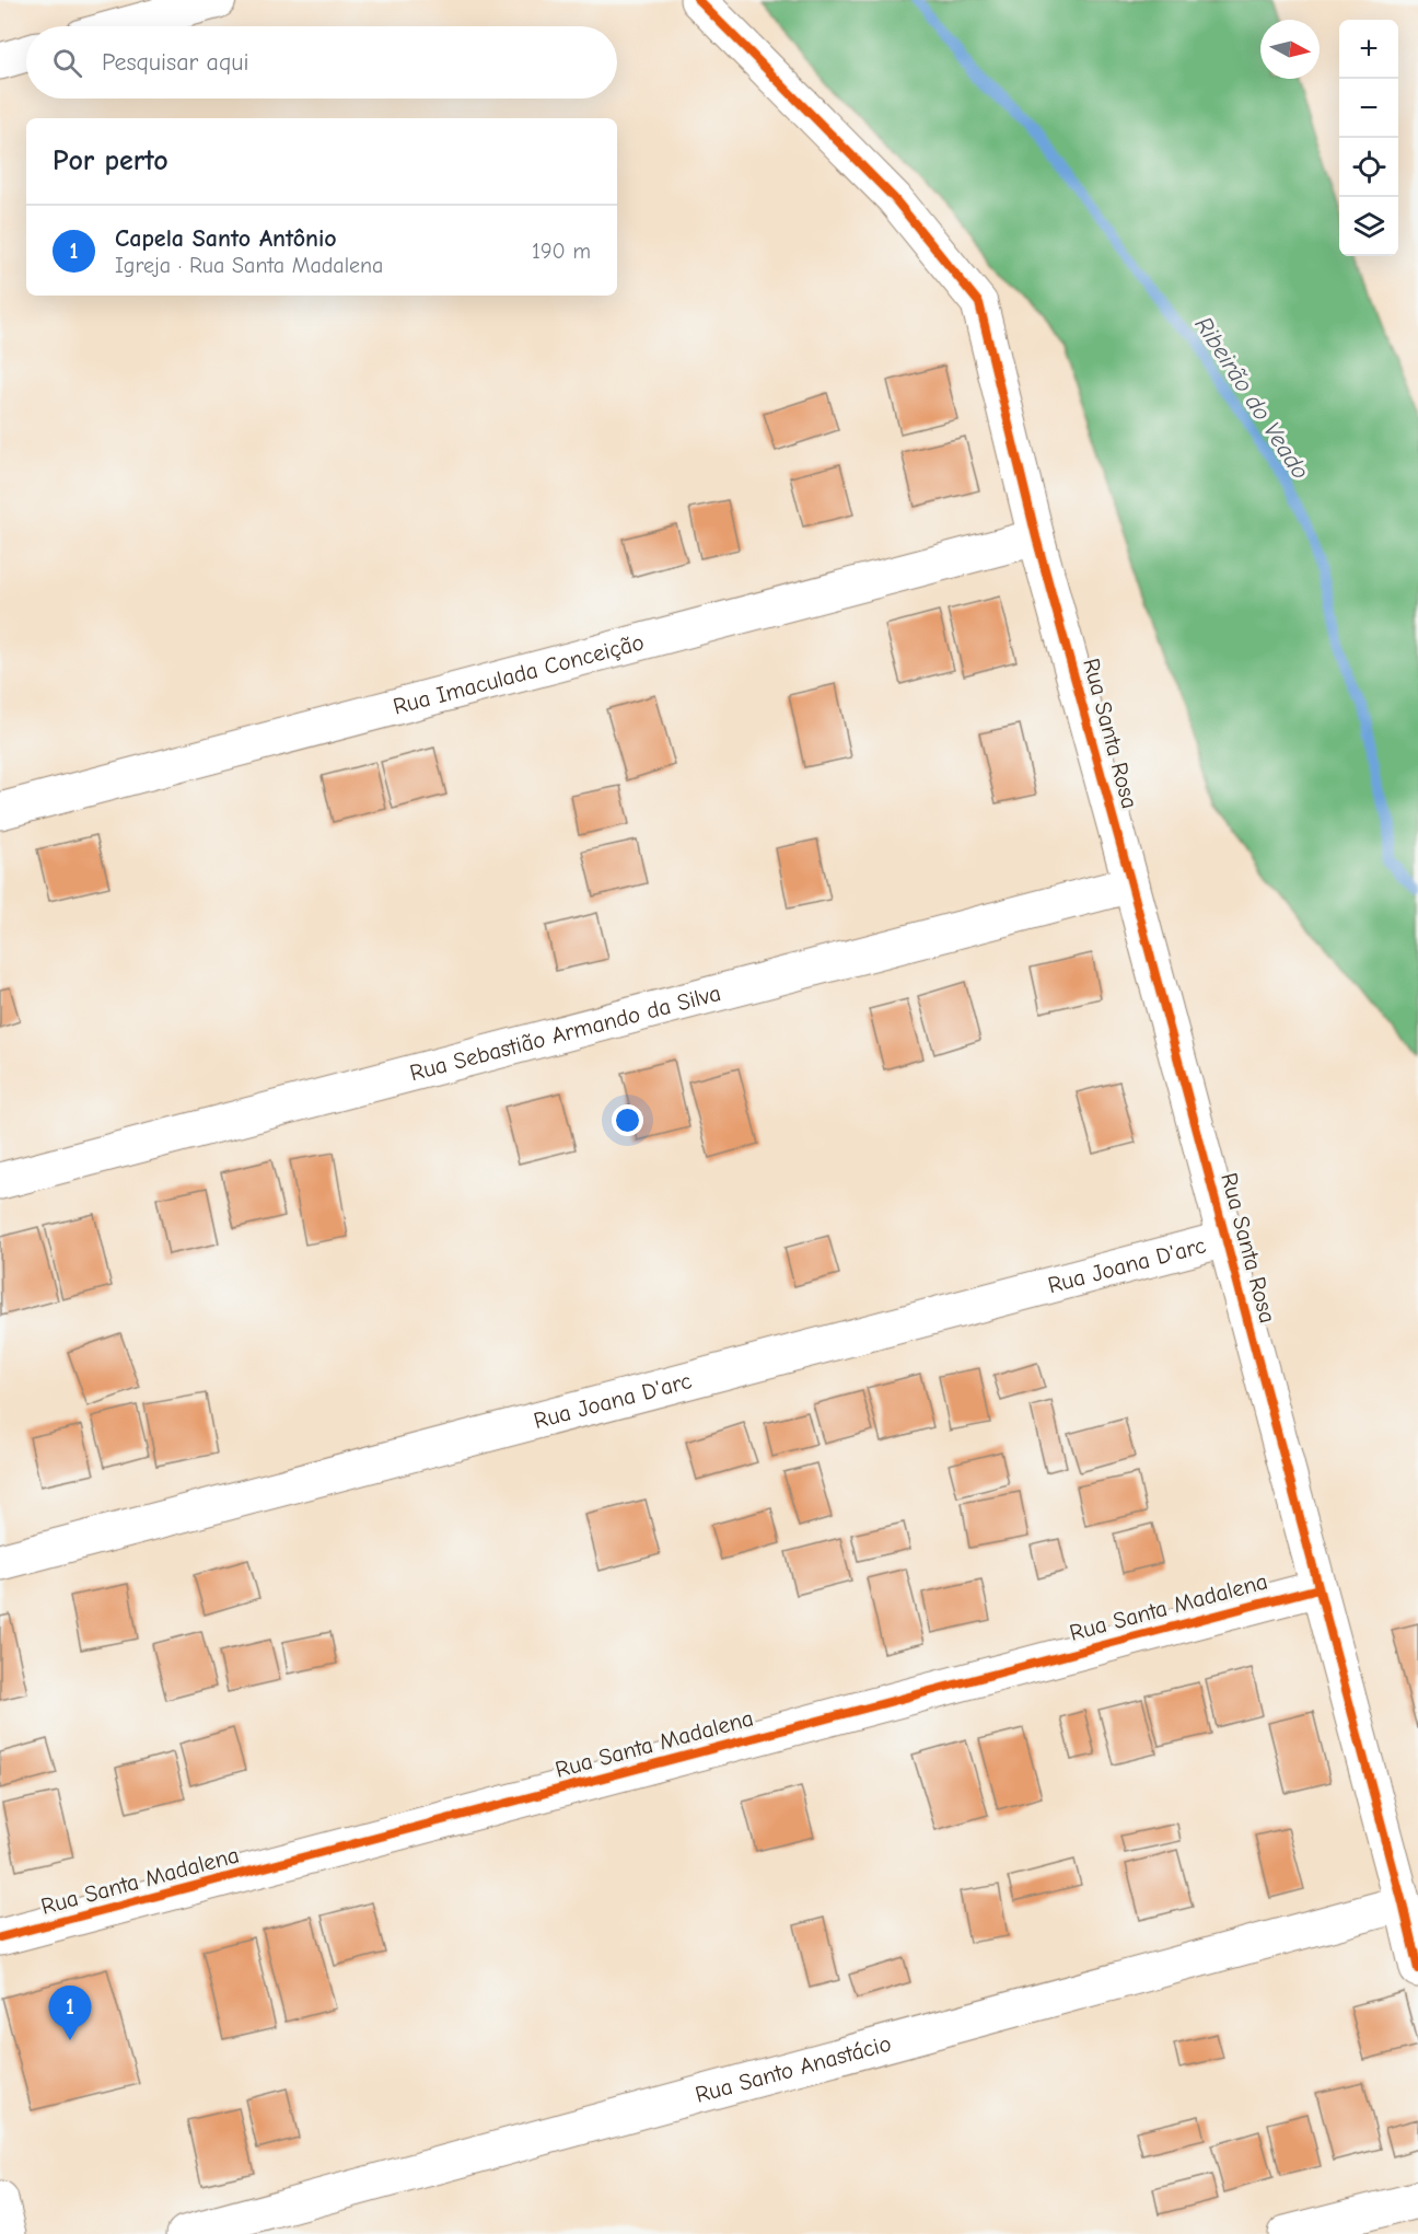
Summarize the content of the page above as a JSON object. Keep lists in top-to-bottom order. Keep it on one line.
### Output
{"streets":{"street":["Rua Imaculada Conceição","Rua Santa Rosa","Rua Sebastião Armando da Silva","Rua Joana D'arc","Rua Santa Madalena","Rua Santo Anastácio"]},"crossings":[["Rua Imaculada Conceição","Rua Santa Rosa"],["Rua Santa Rosa","Rua Sebastião Armando da Silva"],["Rua Santa Rosa","Rua Joana D'arc"],["Rua Santa Rosa","Rua Santa Madalena"],["Rua Santa Rosa","Rua Santo Anastácio"]],"water":["Ribeirão do Veado"],"north":"right","page":{"map_buttons":["+","−"],"search":"Pesquisar aqui","heading":"Por perto","list":[{"mark":"1","name":"Capela Santo Antônio","note":"Igreja · Rua Santa Madalena","value":"190 m"}],"pins":"1"}}
